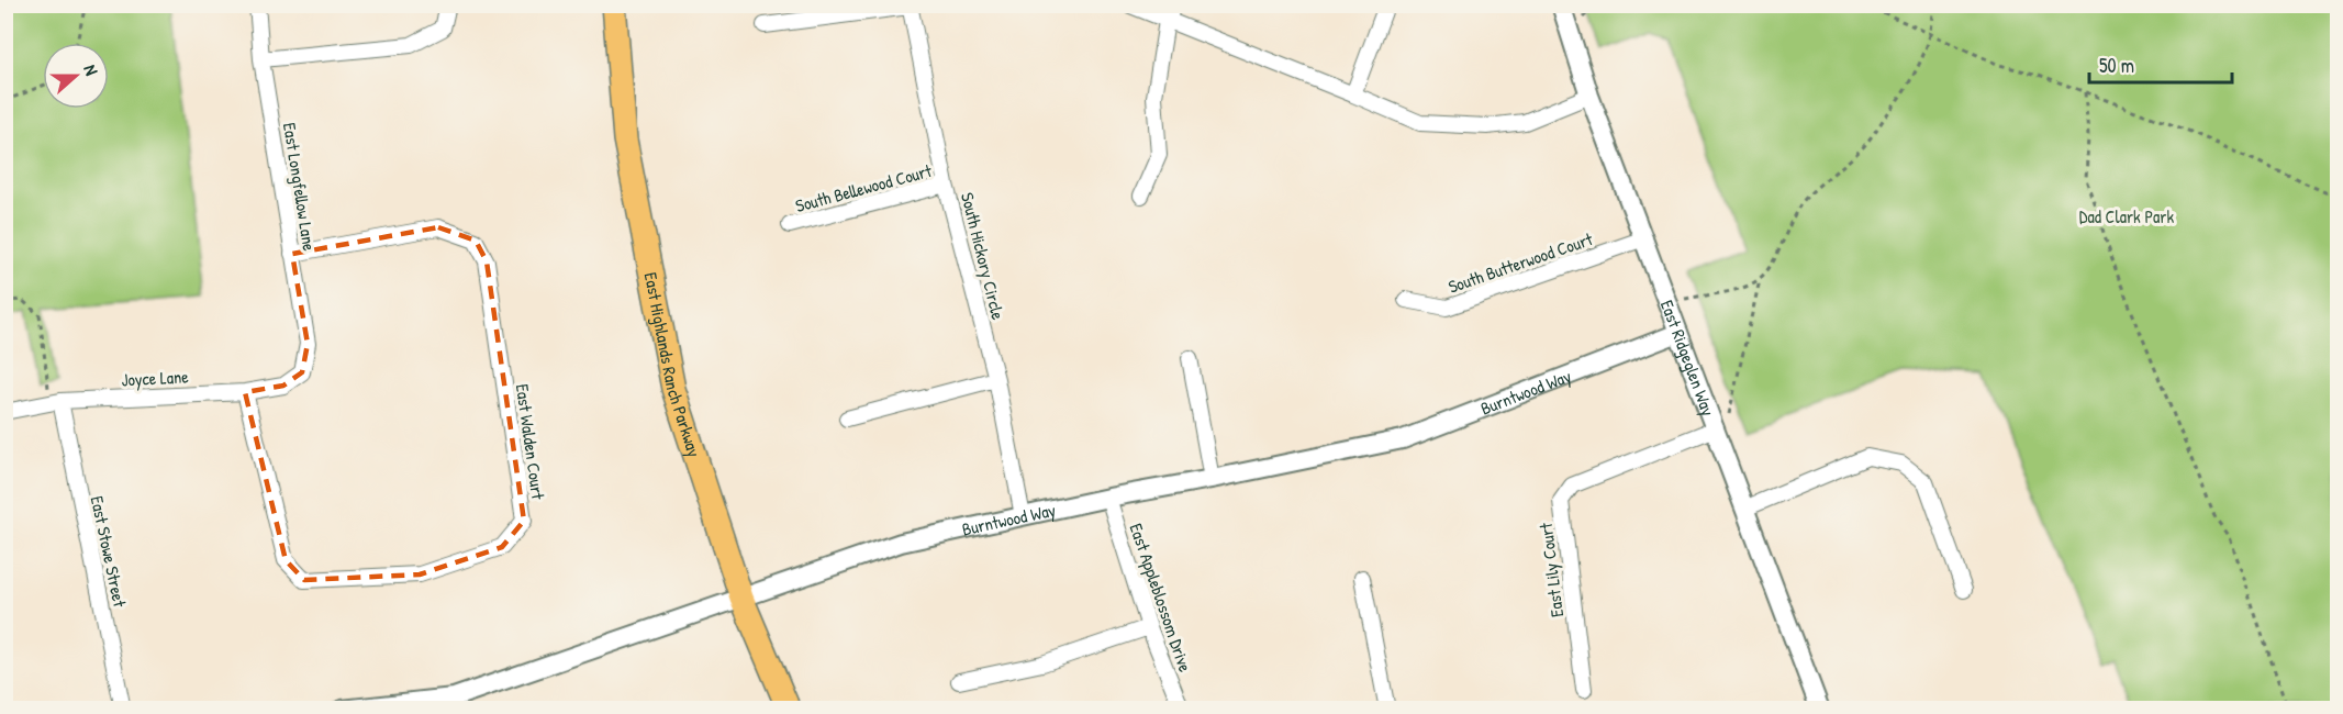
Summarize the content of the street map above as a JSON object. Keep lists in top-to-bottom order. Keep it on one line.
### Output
{"streets":{"main road":["East Highlands Ranch Parkway"],"street":["East Longfellow Lane","South Bellewood Court","South Hickory Circle","South Butterwood Court","East Ridgeglen Way","Joyce Lane","Burntwood Way","East Walden Court","East Stowe Street","East Lily Court","East Appleblossom Drive"]},"crossings":[["East Longfellow Lane","Joyce Lane"],["East Longfellow Lane","East Walden Court"],["South Bellewood Court","South Hickory Circle"],["South Hickory Circle","Burntwood Way"],["South Butterwood Court","East Ridgeglen Way"],["East Ridgeglen Way","Burntwood Way"],["East Ridgeglen Way","East Lily Court"],["East Highlands Ranch Parkway","Burntwood Way"],["Joyce Lane","East Walden Court"],["Joyce Lane","East Stowe Street"],["Burntwood Way","East Appleblossom Drive"]],"parks":["Dad Clark Park"],"scale_bar":"50 m","north":"right"}
